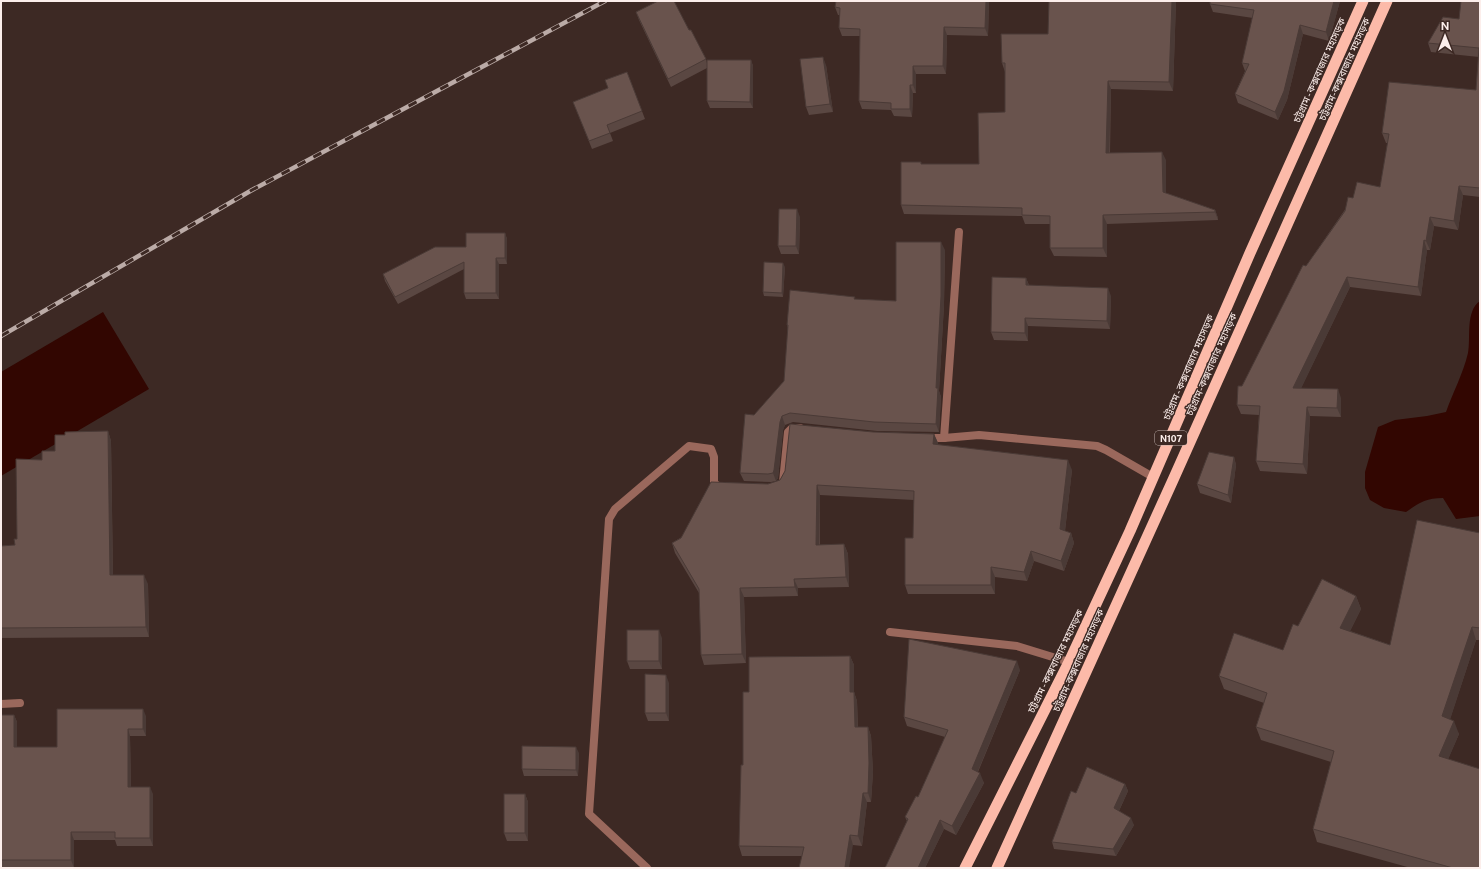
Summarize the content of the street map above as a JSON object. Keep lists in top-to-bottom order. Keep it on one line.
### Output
{"streets":{"highway":["চট্টগ্রাম-কক্সবাজার মহাসড়ক","চট্টগ্রাম - কক্সবাজার মহাসড়ক","N107"]},"north":"top"}
